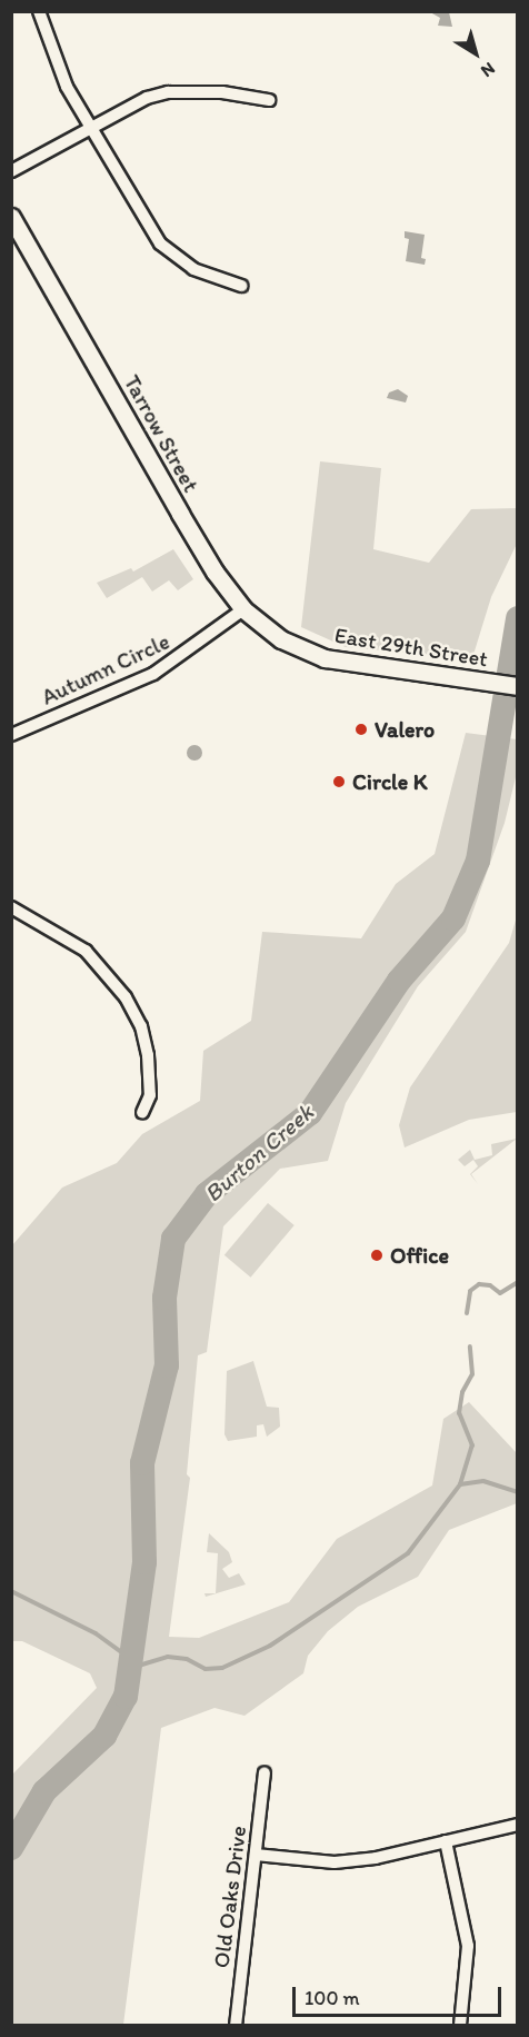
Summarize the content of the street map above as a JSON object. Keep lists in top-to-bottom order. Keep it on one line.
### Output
{"streets":{"main road":["Tarrow Street","East 29th Street"],"street":["Autumn Circle","Old Oaks Drive"]},"crossings":[["Tarrow Street","East 29th Street"],["Tarrow Street","Autumn Circle"]],"water":["Burton Creek"],"places":["Valero","Circle K","Office"],"scale_bar":"100 m","north":"bottom right"}
